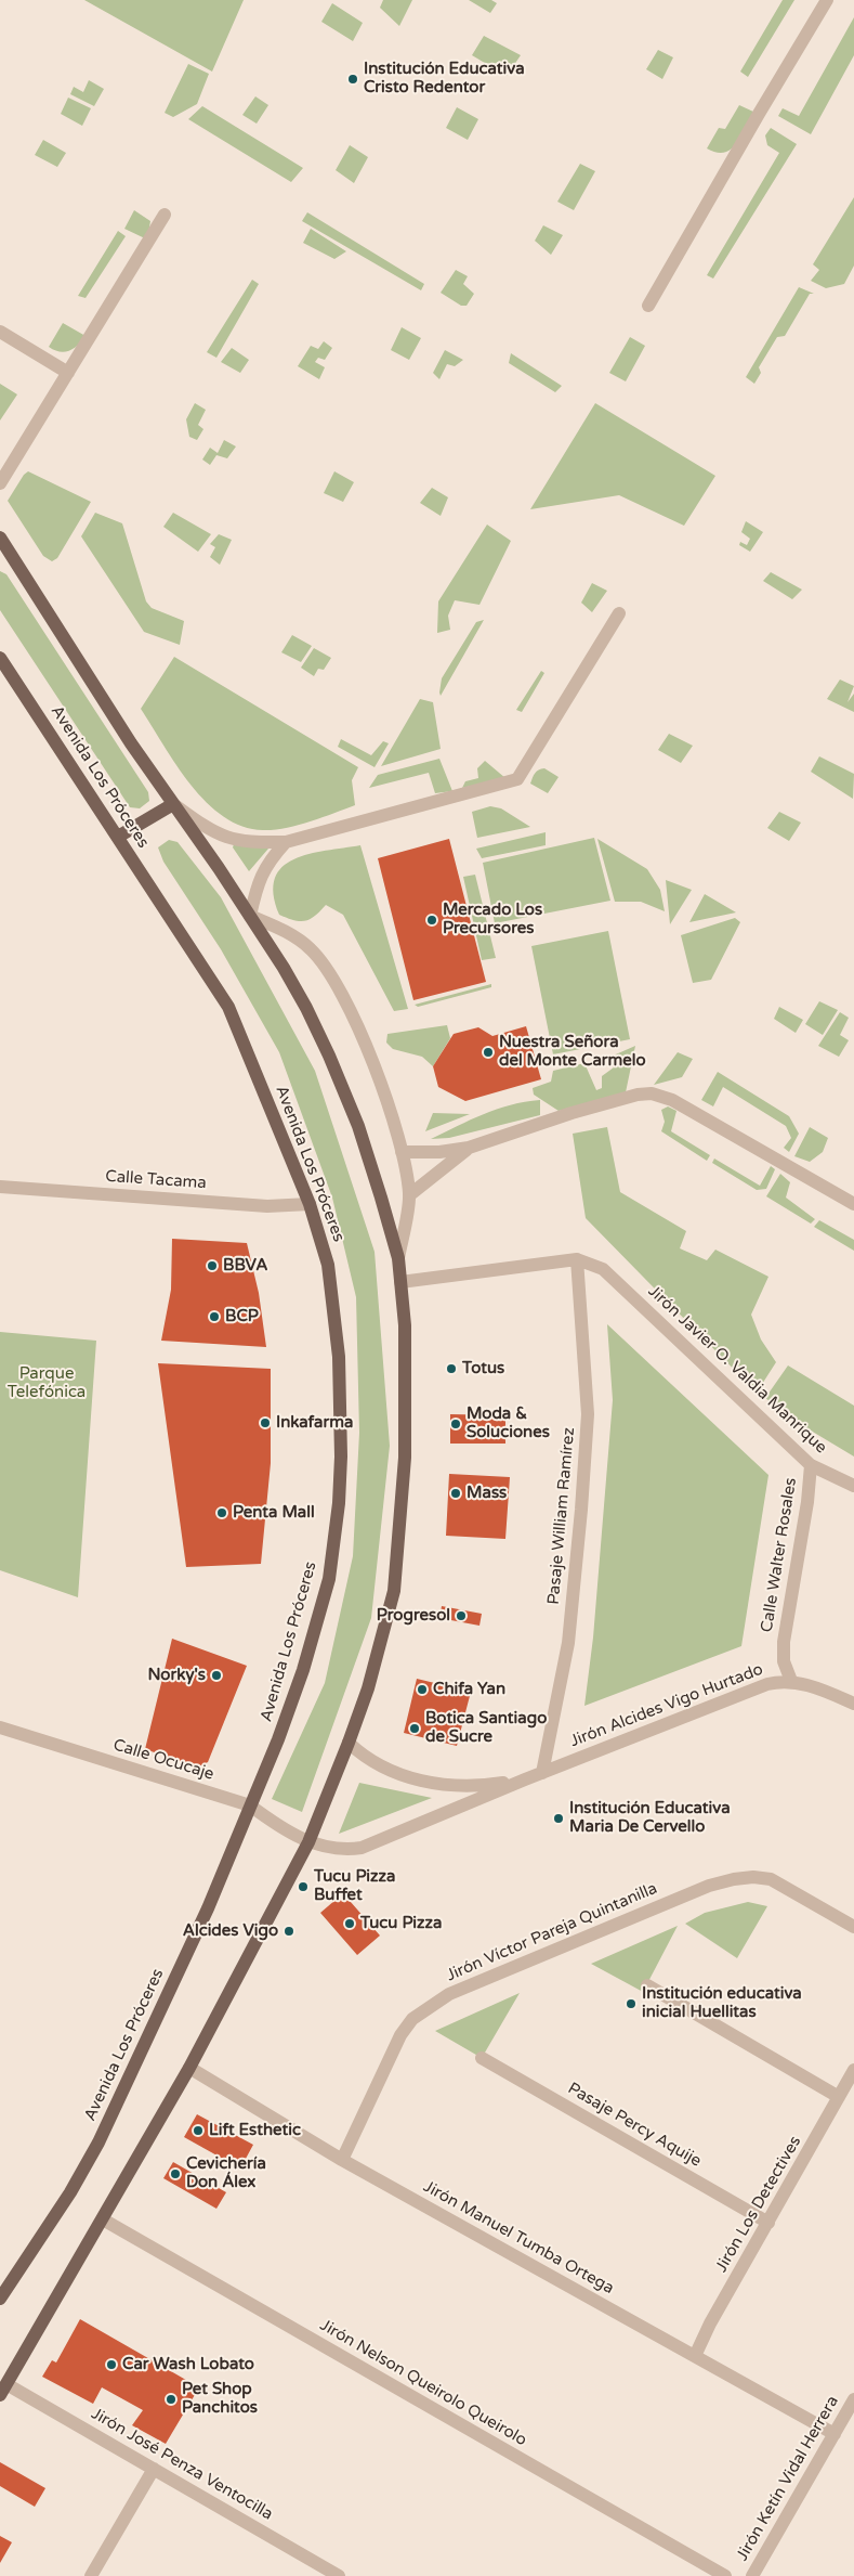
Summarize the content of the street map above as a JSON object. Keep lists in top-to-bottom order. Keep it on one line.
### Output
{"streets":{"main road":["Avenida Los Próceres"],"street":["Calle Tacama","Jirón Javier O. Valdia Manrique","Pasaje William Ramírez","Calle Walter Rosales","Jirón Alcides Vigo Hurtado","Calle Ocucaje","Jirón Víctor Pareja Quintanilla","Pasaje Percy Aquije","Jirón Los Detectives","Jirón Manuel Tumba Ortega","Jirón Nelson Queirolo Queirolo","Jirón José Penza Ventocilla","Jirón Ketín Vidal Herrera"]},"crossings":[["Avenida Los Próceres","Calle Tacama"],["Avenida Los Próceres","Calle Ocucaje"],["Jirón Javier O. Valdia Manrique","Pasaje William Ramírez"],["Jirón Javier O. Valdia Manrique","Calle Walter Rosales"],["Pasaje William Ramírez","Jirón Alcides Vigo Hurtado"],["Calle Walter Rosales","Jirón Alcides Vigo Hurtado"],["Jirón Alcides Vigo Hurtado","Calle Ocucaje"],["Jirón Víctor Pareja Quintanilla","Jirón Manuel Tumba Ortega"],["Pasaje Percy Aquije","Jirón Los Detectives"],["Jirón Los Detectives","Jirón Manuel Tumba Ortega"],["Jirón Manuel Tumba Ortega","Jirón Ketín Vidal Herrera"]],"parks":["Parque Telefónica"],"places":["Institución Educativa Cristo Redentor","Mercado Los Precursores","Nuestra Señora del Monte Carmelo","BBVA","BCP","Totus","Inkafarma","Moda & Soluciones","Mass","Penta Mall","Progresol","Norky's","Chifa Yan","Botica Santiago de Sucre","Institución Educativa Maria De Cervello","Tucu Pizza Buffet","Tucu Pizza","Alcides Vigo","Institución educativa inicial Huellitas","Lift Esthetic","Cevichería Don Álex","Car Wash Lobato","Pet Shop Panchitos"]}
